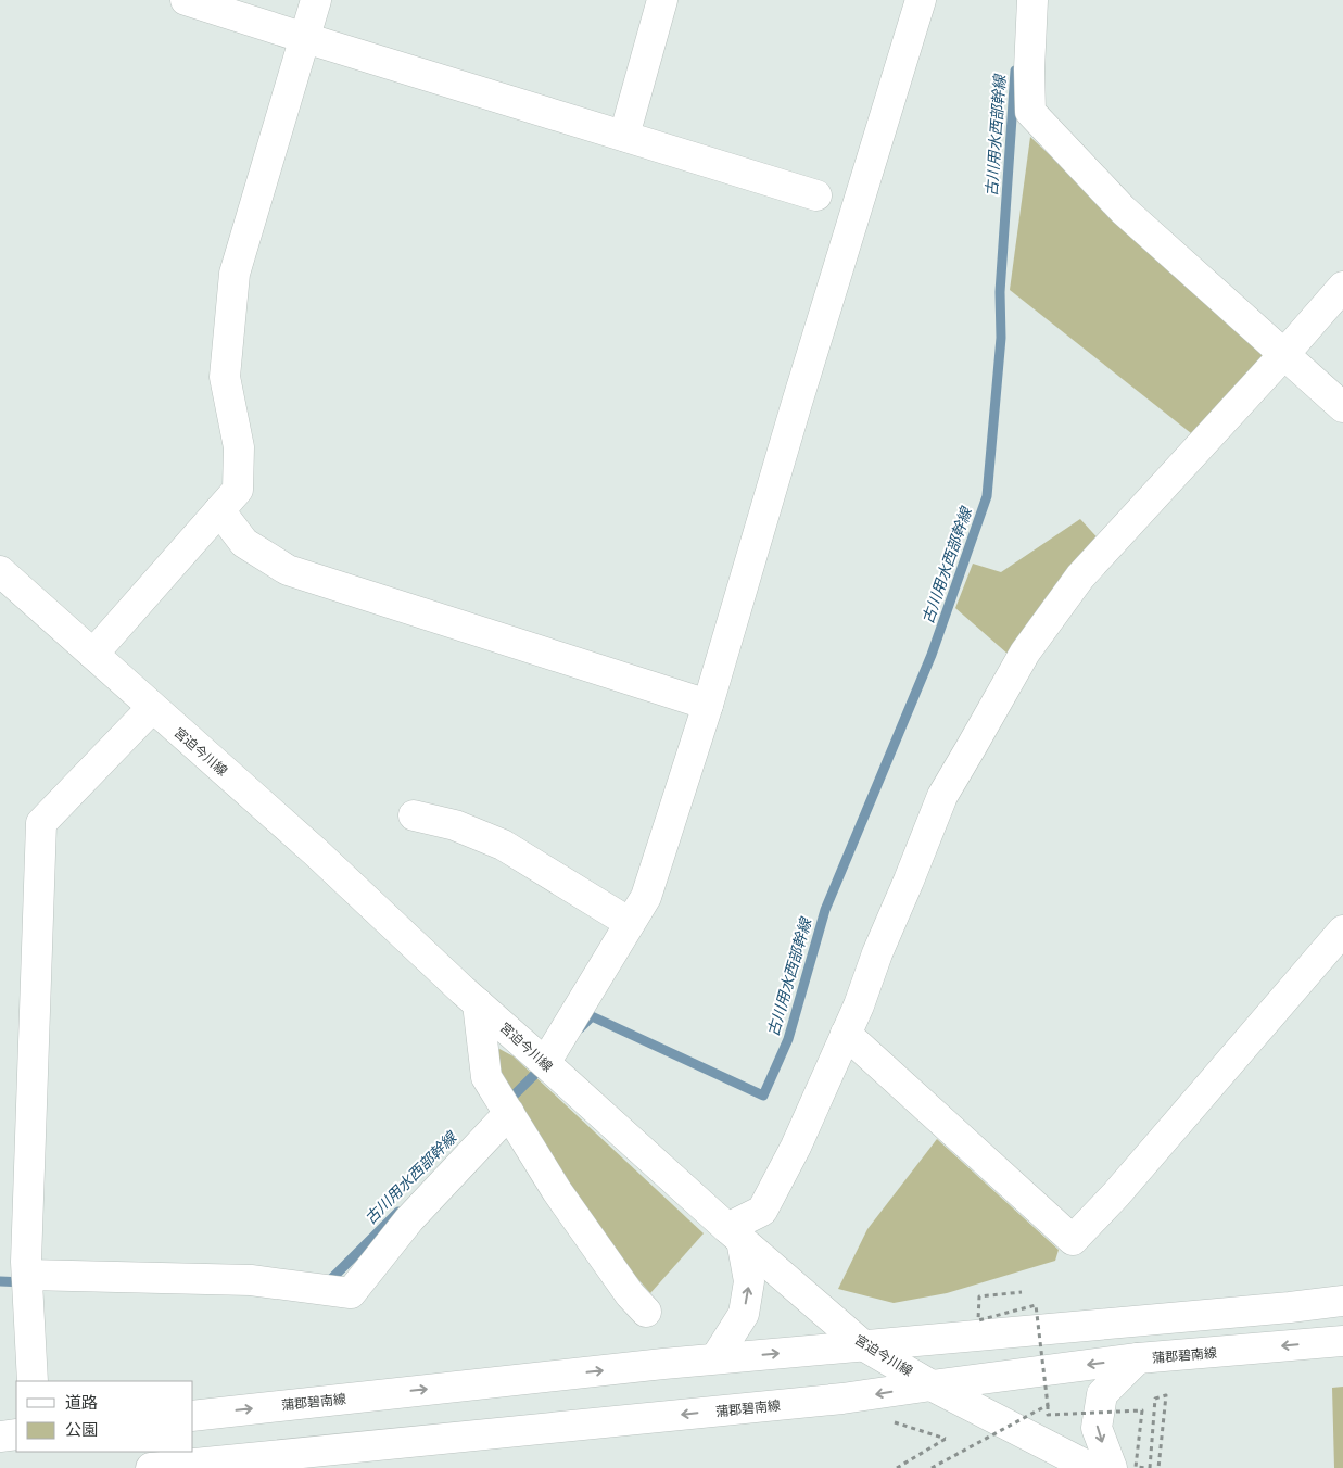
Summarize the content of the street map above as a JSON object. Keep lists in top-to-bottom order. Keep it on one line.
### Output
{"streets":{"street":["宮迫今川線","蒲郡碧南線"]},"crossings":[["宮迫今川線","蒲郡碧南線"]],"water":["古川用水西部幹線"],"legend":["道路","公園"]}
